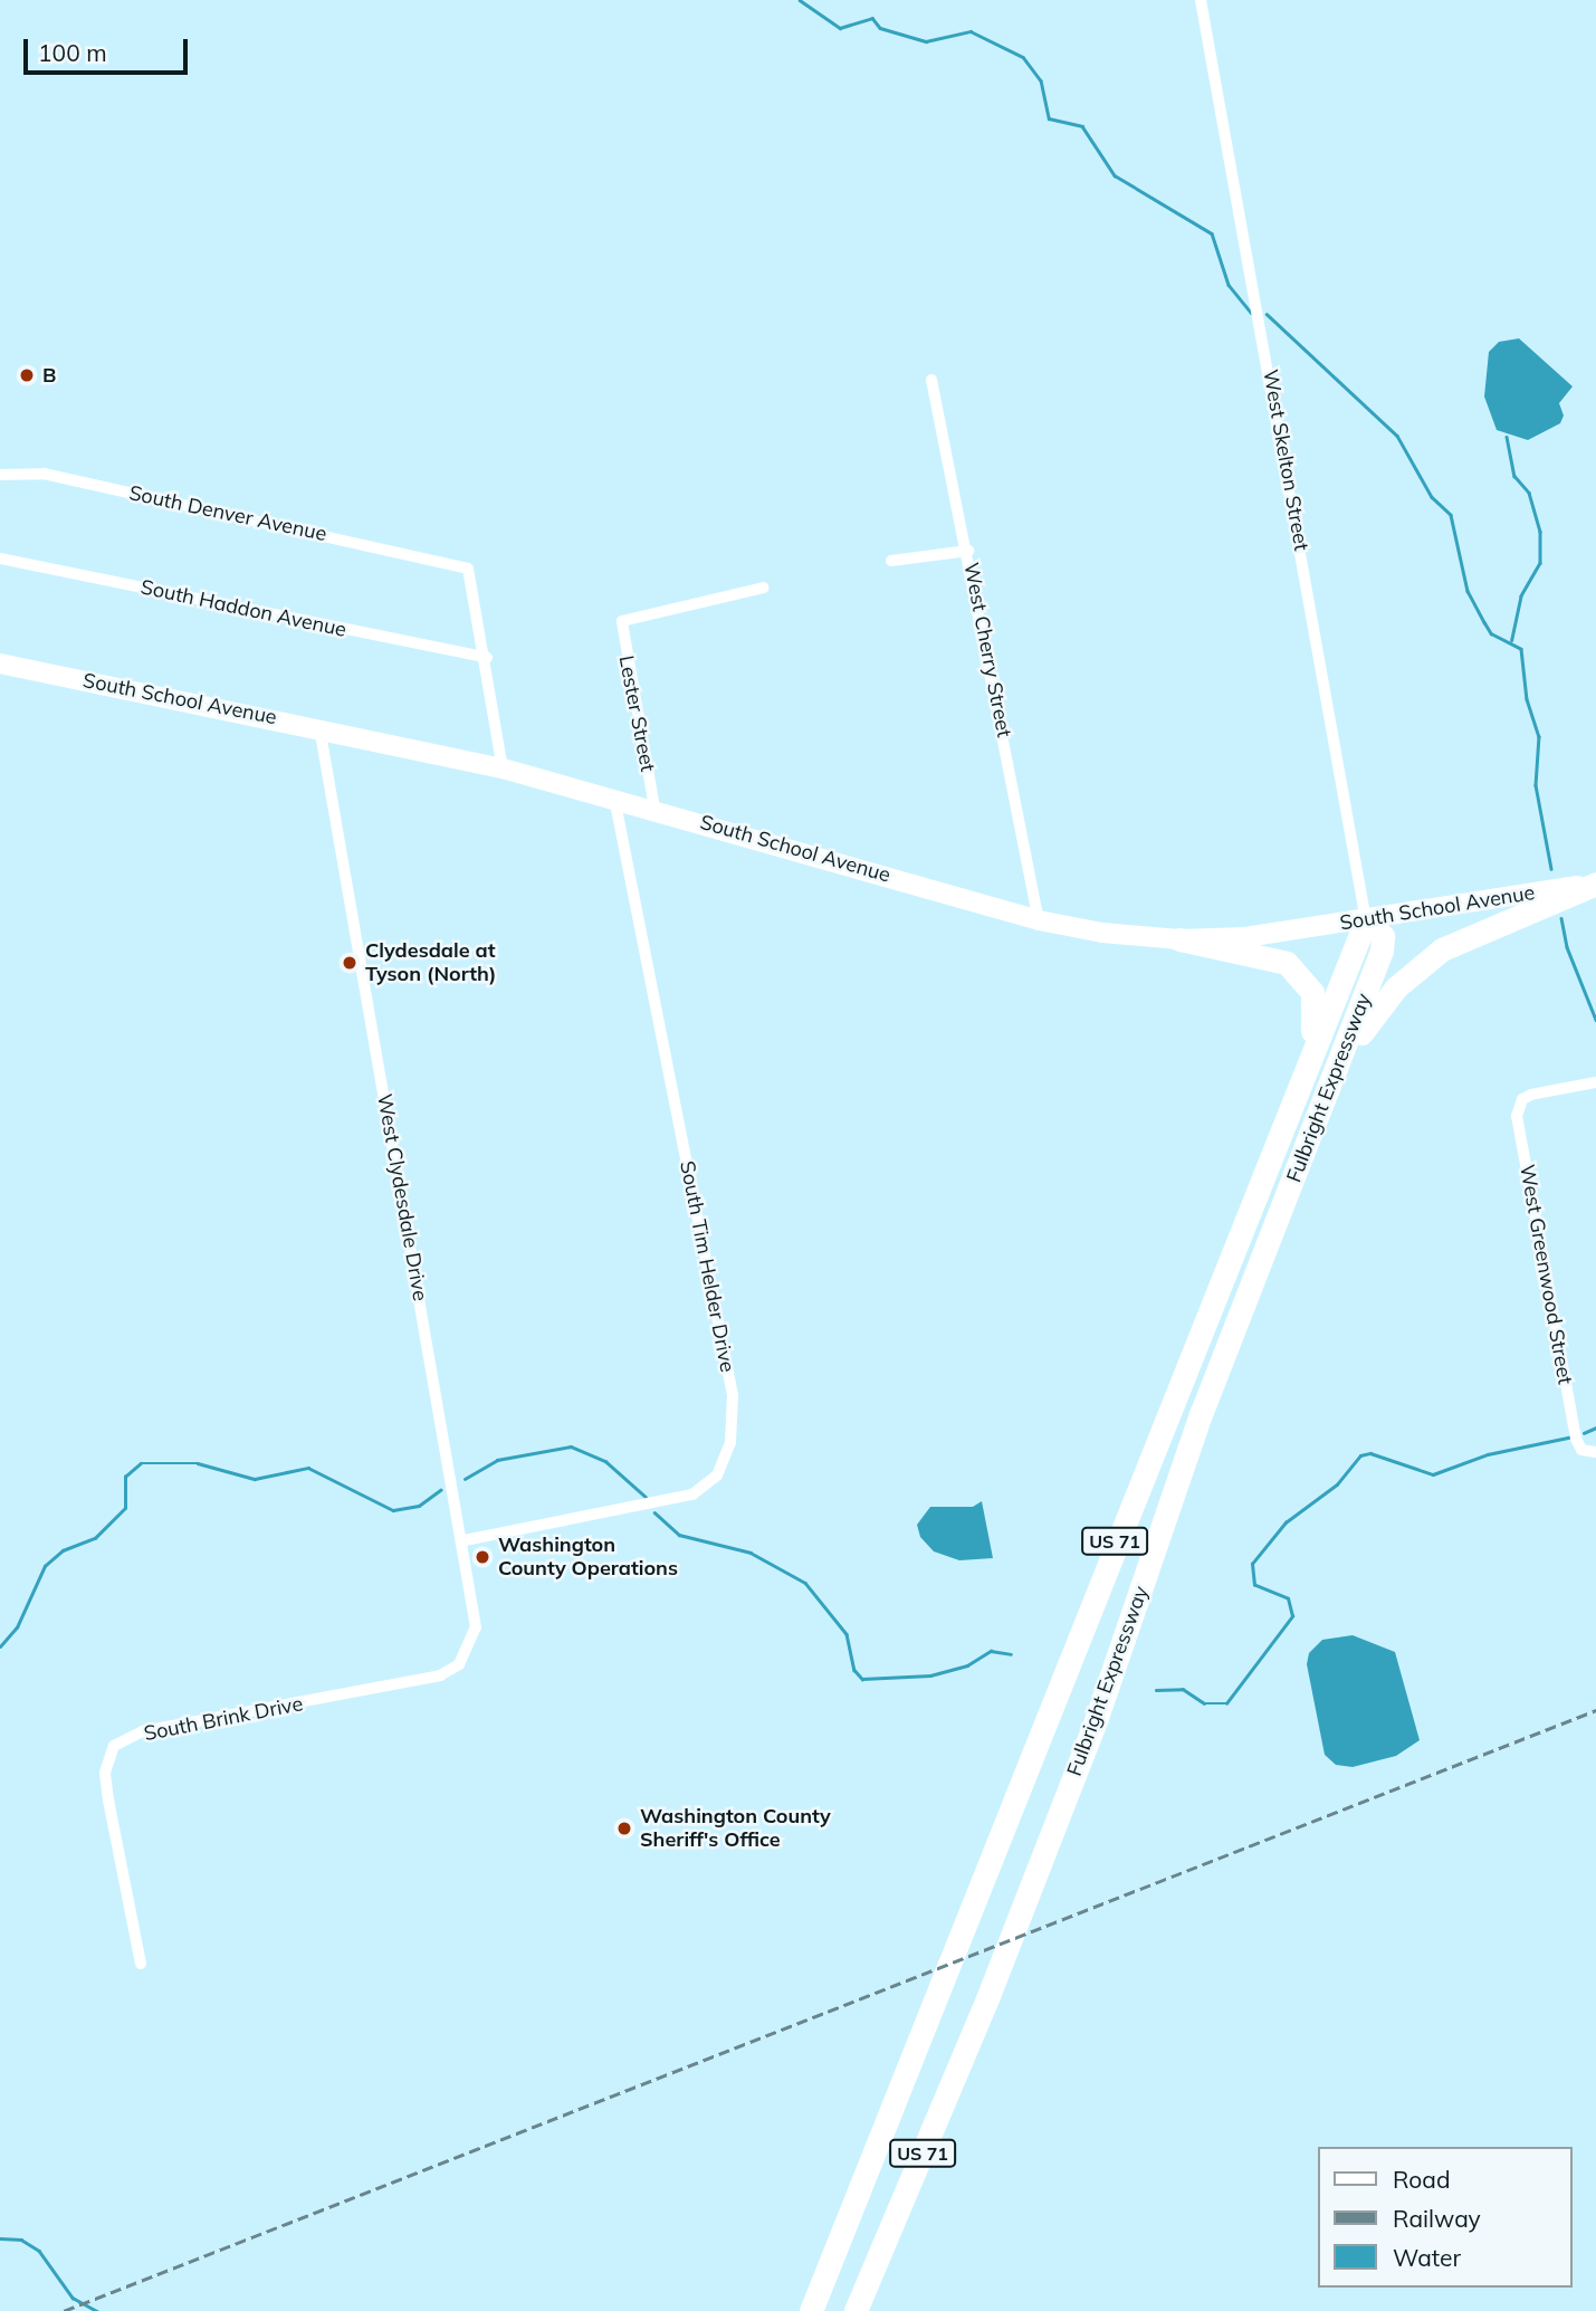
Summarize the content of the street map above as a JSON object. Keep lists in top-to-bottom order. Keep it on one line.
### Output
{"streets":{"highway":["Fulbright Expressway","US 71"],"main road":["South School Avenue"],"street":["West Skelton Street","South Denver Avenue","South Haddon Avenue","West Cherry Street","Lester Street","West Clydesdale Drive","South Tim Helder Drive","West Greenwood Street","South Brink Drive"]},"crossings":[["West Skelton Street","South School Avenue"],["West Skelton Street","Fulbright Expressway"],["West Skelton Street","US 71"],["South Denver Avenue","South Haddon Avenue"],["West Cherry Street","South School Avenue"],["South School Avenue","Lester Street"],["South School Avenue","Fulbright Expressway"],["South School Avenue","West Clydesdale Drive"],["South School Avenue","South Tim Helder Drive"],["South School Avenue","US 71"],["Fulbright Expressway","US 71"],["West Clydesdale Drive","South Tim Helder Drive"],["West Clydesdale Drive","South Brink Drive"]],"places":["B","Clydesdale at Tyson (North)","Washington County Operations","Washington County Sheriff's Office"],"legend":["Road","Railway","Water"],"scale_bar":"100 m"}
